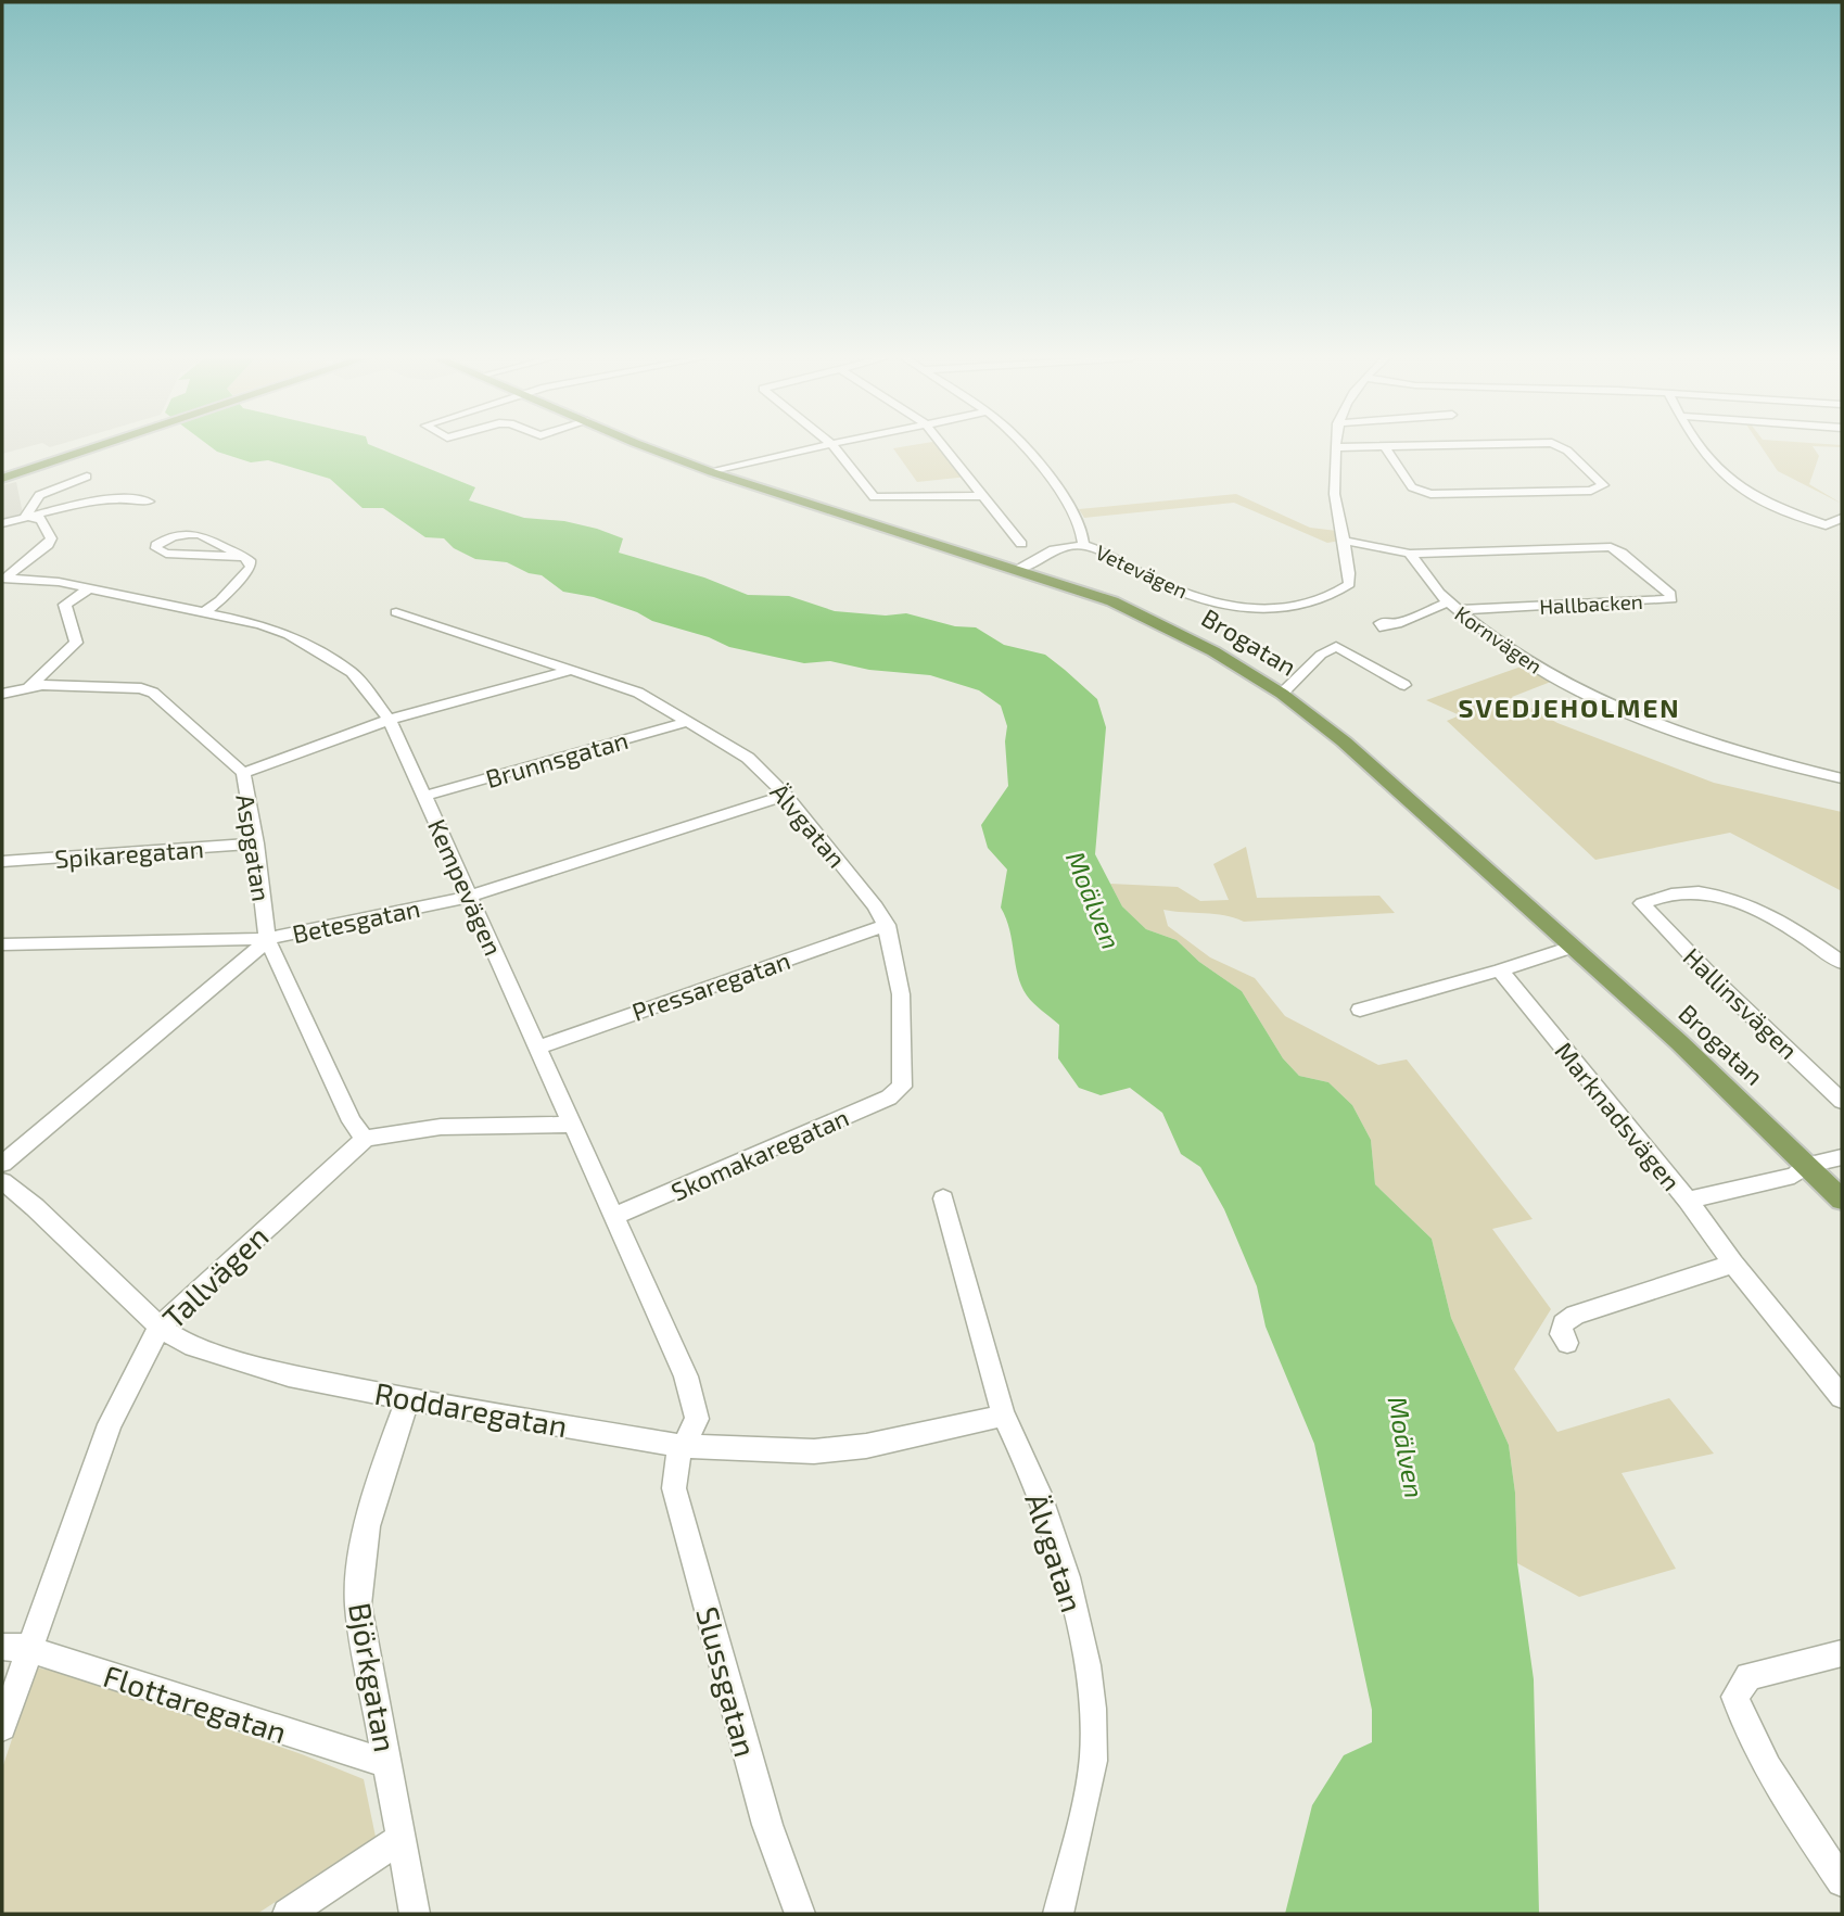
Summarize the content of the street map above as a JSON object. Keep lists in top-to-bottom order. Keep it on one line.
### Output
{"streets":{"main road":["Brogatan"],"street":["Vetevägen","Hallbacken","Kornvägen","Brunnsgatan","Älvgatan","Aspgatan","Spikaregatan","Kempevägen","Betesgatan","Pressaregatan","Hallinsvägen","Marknadsvägen","Skomakaregatan","Tallvägen","Roddaregatan","Björkgatan","Slussgatan","Flottaregatan"]},"crossings":[["Hallbacken","Kornvägen"],["Brunnsgatan","Älvgatan"],["Brunnsgatan","Kempevägen"],["Älvgatan","Betesgatan"],["Älvgatan","Pressaregatan"],["Älvgatan","Skomakaregatan"],["Älvgatan","Roddaregatan"],["Aspgatan","Spikaregatan"],["Aspgatan","Betesgatan"],["Aspgatan","Tallvägen"],["Kempevägen","Betesgatan"],["Kempevägen","Pressaregatan"],["Kempevägen","Skomakaregatan"],["Kempevägen","Roddaregatan"],["Kempevägen","Slussgatan"],["Tallvägen","Roddaregatan"],["Tallvägen","Flottaregatan"],["Roddaregatan","Björkgatan"],["Roddaregatan","Slussgatan"],["Björkgatan","Flottaregatan"]],"districts":["SVEDJEHOLMEN"],"water":["Moälven"]}
